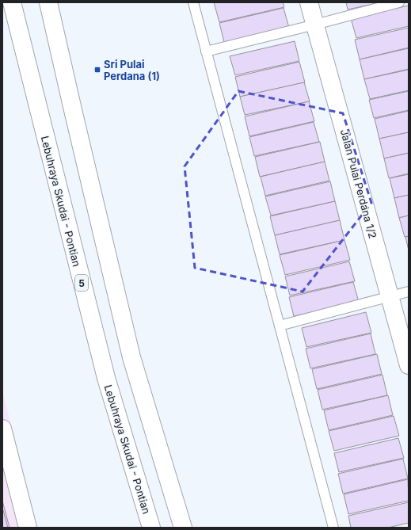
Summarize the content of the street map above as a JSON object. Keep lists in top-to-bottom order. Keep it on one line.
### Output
{"streets":{"main road":["Jalan Pulai Perdana 1/2","Lebuhraya Skudai - Pontian","5"]},"places":{"transit":["Sri Pulai Perdana (1)"]}}
